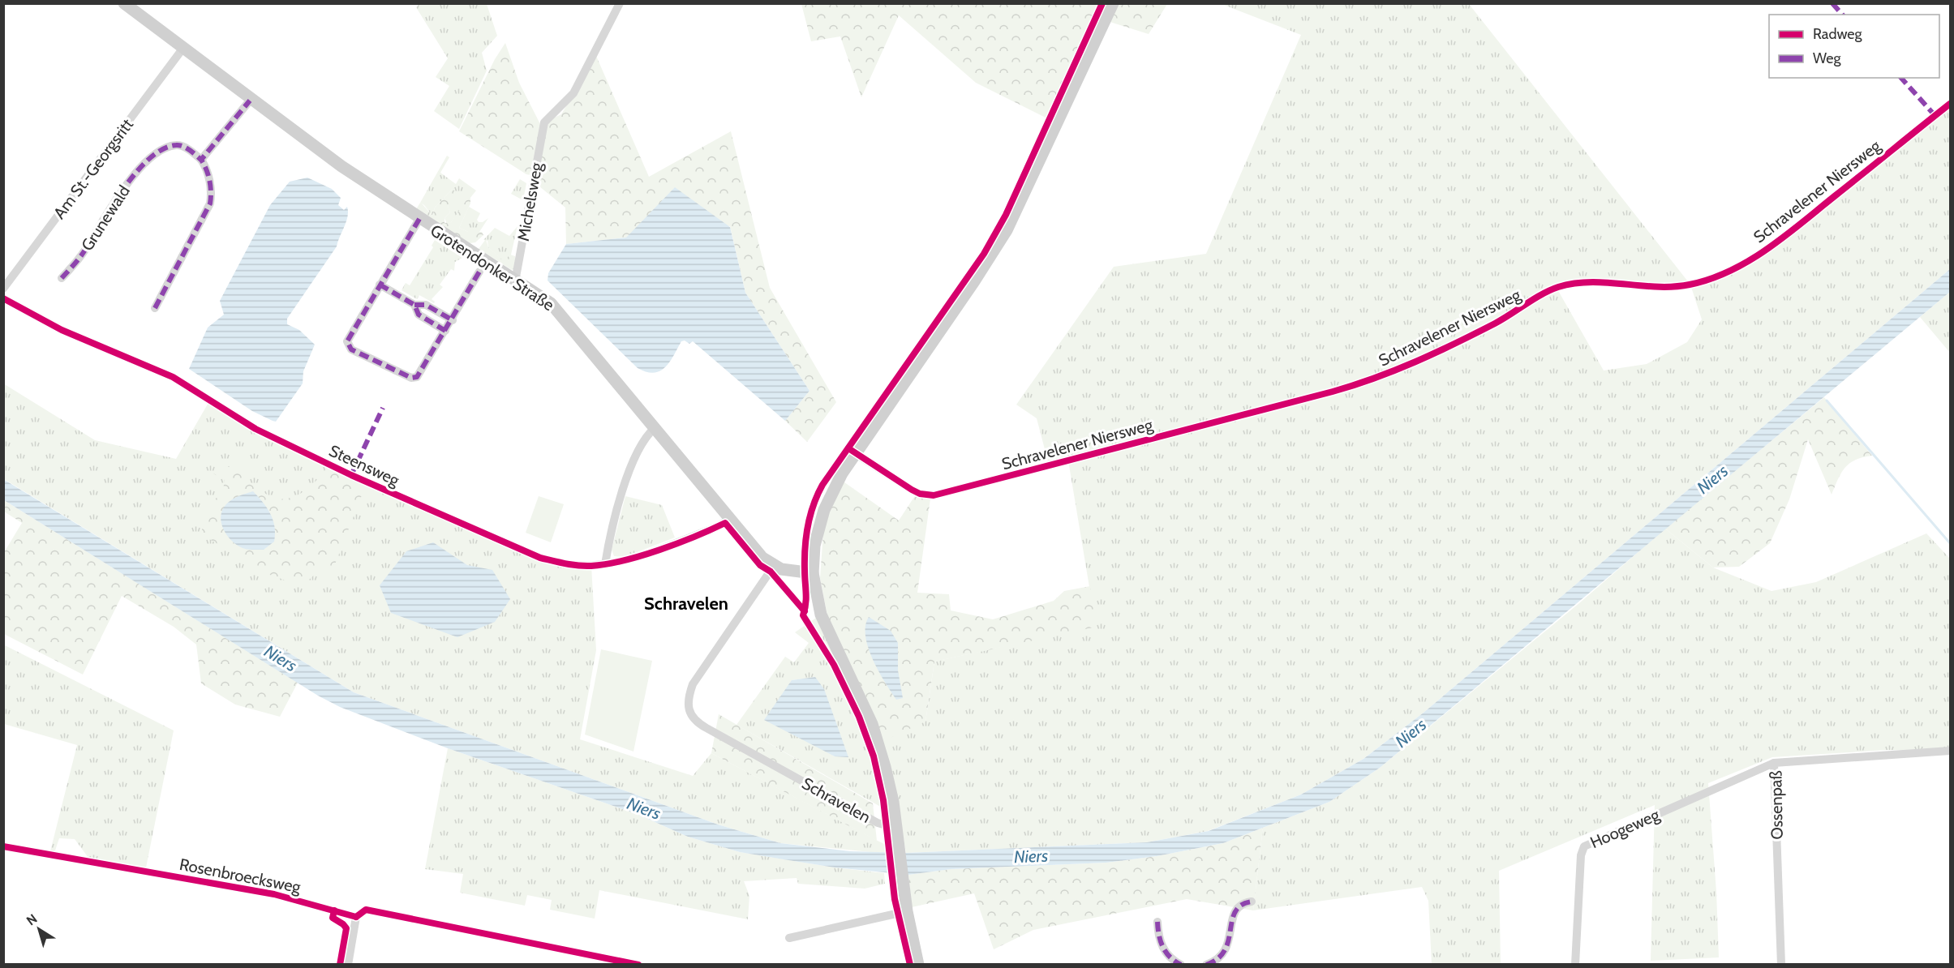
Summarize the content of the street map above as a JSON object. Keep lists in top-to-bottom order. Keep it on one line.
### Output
{"streets":{"main road":["Grotendonker Straße","Schravelen"],"street":["Am St.-Georgsritt","Schravelener Niersweg","Michelsweg","Grunewald","Steensweg","Ossenpaß","Hoogeweg","Rosenbroecksweg"]},"crossings":[["Am St.-Georgsritt","Grotendonker Straße"],["Schravelener Niersweg","Schravelen"],["Michelsweg","Grotendonker Straße"],["Grotendonker Straße","Steensweg"],["Grotendonker Straße","Schravelen"],["Ossenpaß","Hoogeweg"]],"districts":["Schravelen"],"water":["Niers"],"legend":["Radweg","Weg"],"north":"top left"}
